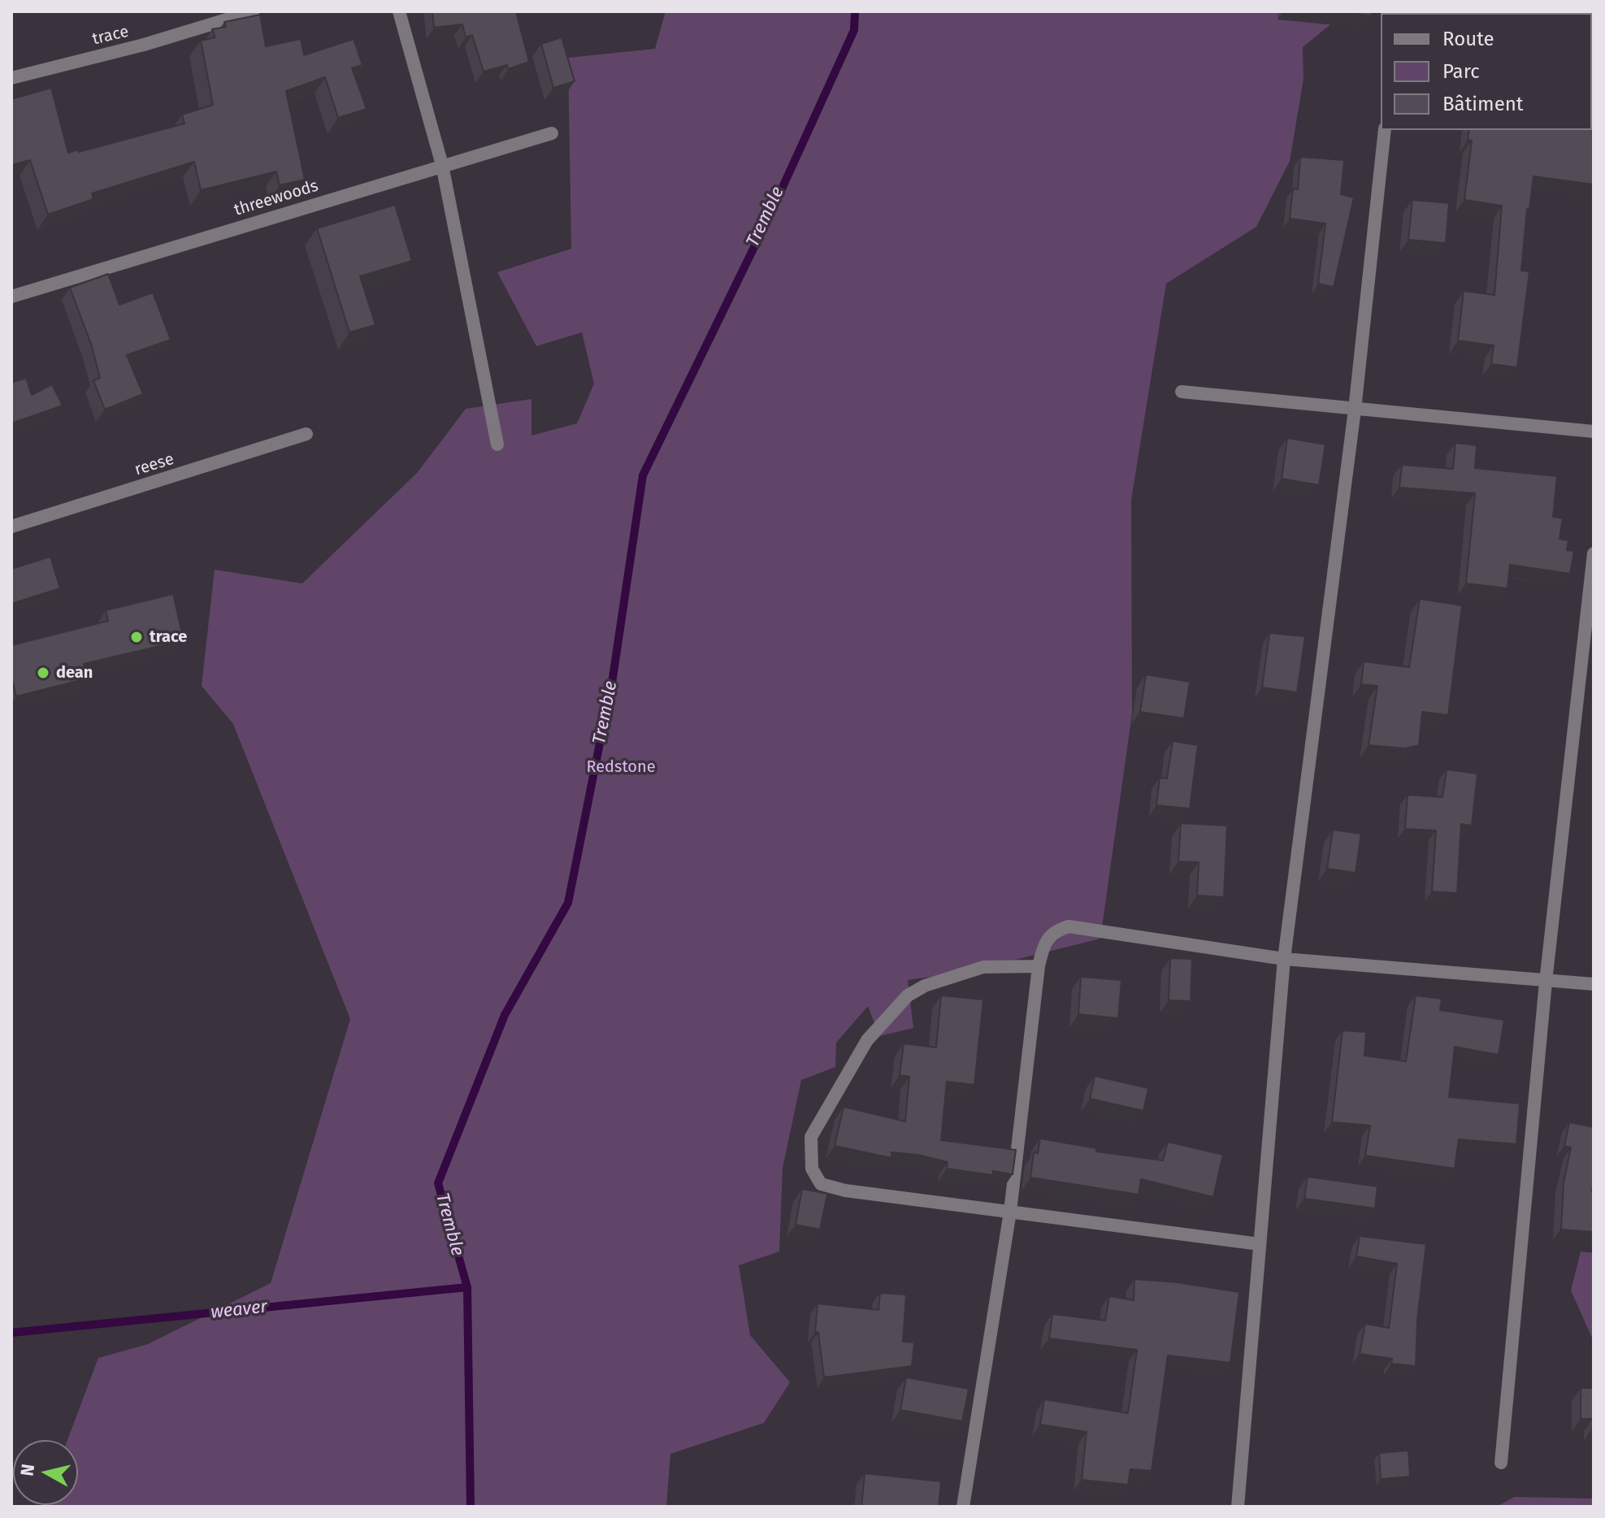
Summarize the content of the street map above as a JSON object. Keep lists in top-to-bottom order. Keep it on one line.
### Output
{"streets":{"street":["trace","threewoods","reese"]},"water":["Tremble","weaver"],"parks":["Redstone"],"places":["trace","dean"],"legend":["Route","Parc","Bâtiment"],"north":"left"}
